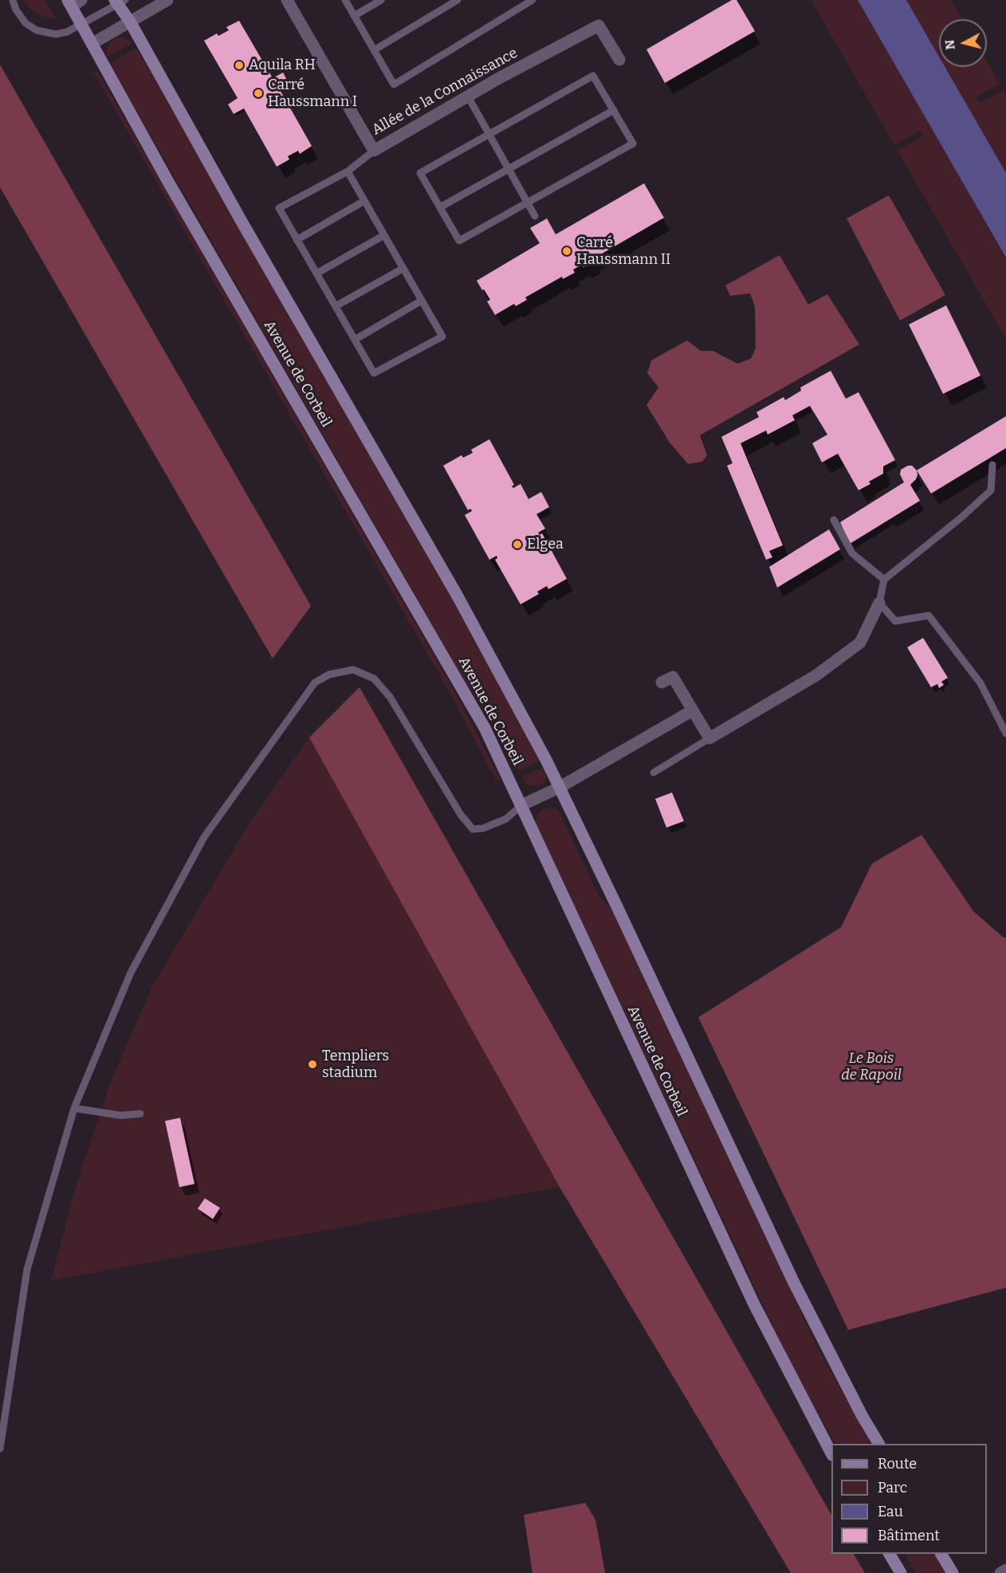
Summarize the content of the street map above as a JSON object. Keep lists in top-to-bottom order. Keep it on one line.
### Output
{"streets":{"main road":["Avenue de Corbeil"],"street":["Allée de la Connaissance"]},"parks":["Le Bois de Rapoil"],"places":["Aquila RH","Carré Haussmann I","Carré Haussmann II","Elgea","Templiers stadium"],"legend":["Route","Parc","Eau","Bâtiment"],"north":"left"}
